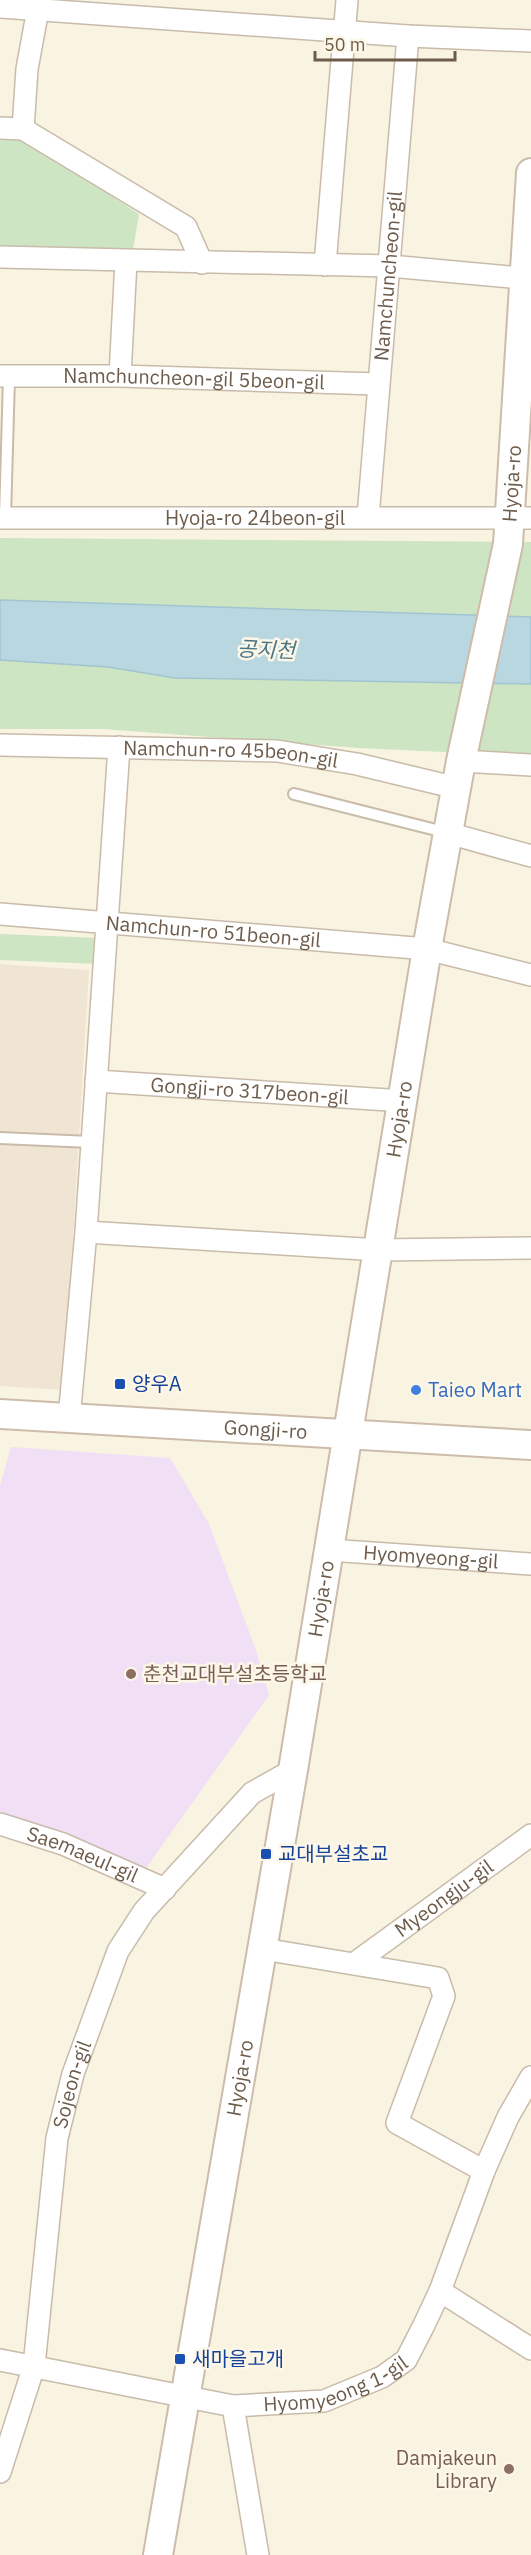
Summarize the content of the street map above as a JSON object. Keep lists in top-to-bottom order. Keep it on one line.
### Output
{"streets":{"street":["Namchuncheon-gil","Namchuncheon-gil 5beon-gil","Hyoja-ro","Hyoja-ro 24beon-gil","Namchun-ro 45beon-gil","Namchun-ro 51beon-gil","Gongji-ro 317beon-gil","Gongji-ro","Hyomyeong-gil","Saemaeul-gil","Myeongju-gil","Sojeon-gil","Hyomyeong 1-gil"]},"crossings":[["Namchuncheon-gil","Namchuncheon-gil 5beon-gil"],["Namchuncheon-gil","Hyoja-ro 24beon-gil"],["Namchuncheon-gil 5beon-gil","Hyoja-ro 24beon-gil"],["Hyoja-ro","Hyoja-ro 24beon-gil"],["Hyoja-ro","Namchun-ro 45beon-gil"],["Hyoja-ro","Namchun-ro 51beon-gil"],["Hyoja-ro","Gongji-ro 317beon-gil"],["Hyoja-ro","Gongji-ro"],["Hyoja-ro","Hyomyeong-gil"],["Hyoja-ro","Sojeon-gil"],["Hyoja-ro","Hyomyeong 1-gil"],["Saemaeul-gil","Sojeon-gil"],["Sojeon-gil","Hyomyeong 1-gil"]],"water":["공지천"],"places":{"transit":["양우A","교대부설초교","새마을고개"],"other":["Taieo Mart","춘천교대부설초등학교","Damjakeun Library"]},"scale_bar":"50 m"}
